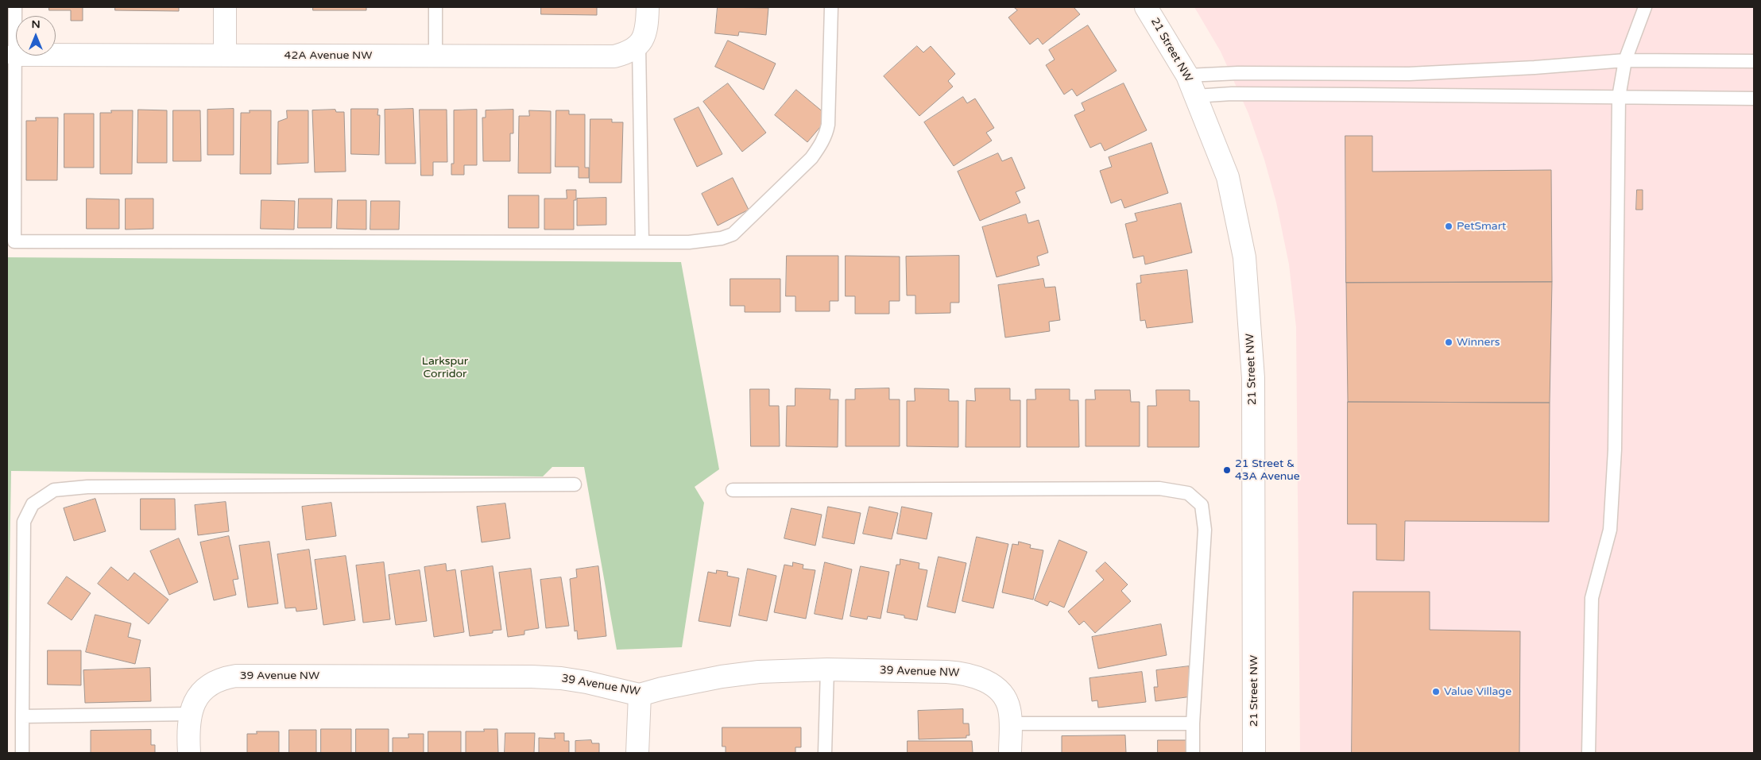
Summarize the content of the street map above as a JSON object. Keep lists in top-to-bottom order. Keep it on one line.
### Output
{"streets":{"street":["21 Street NW","42A Avenue NW","39 Avenue NW"]},"parks":["Larkspur Corridor"],"places":["PetSmart","Winners","21 Street & 43A Avenue","Value Village"],"north":"top"}
